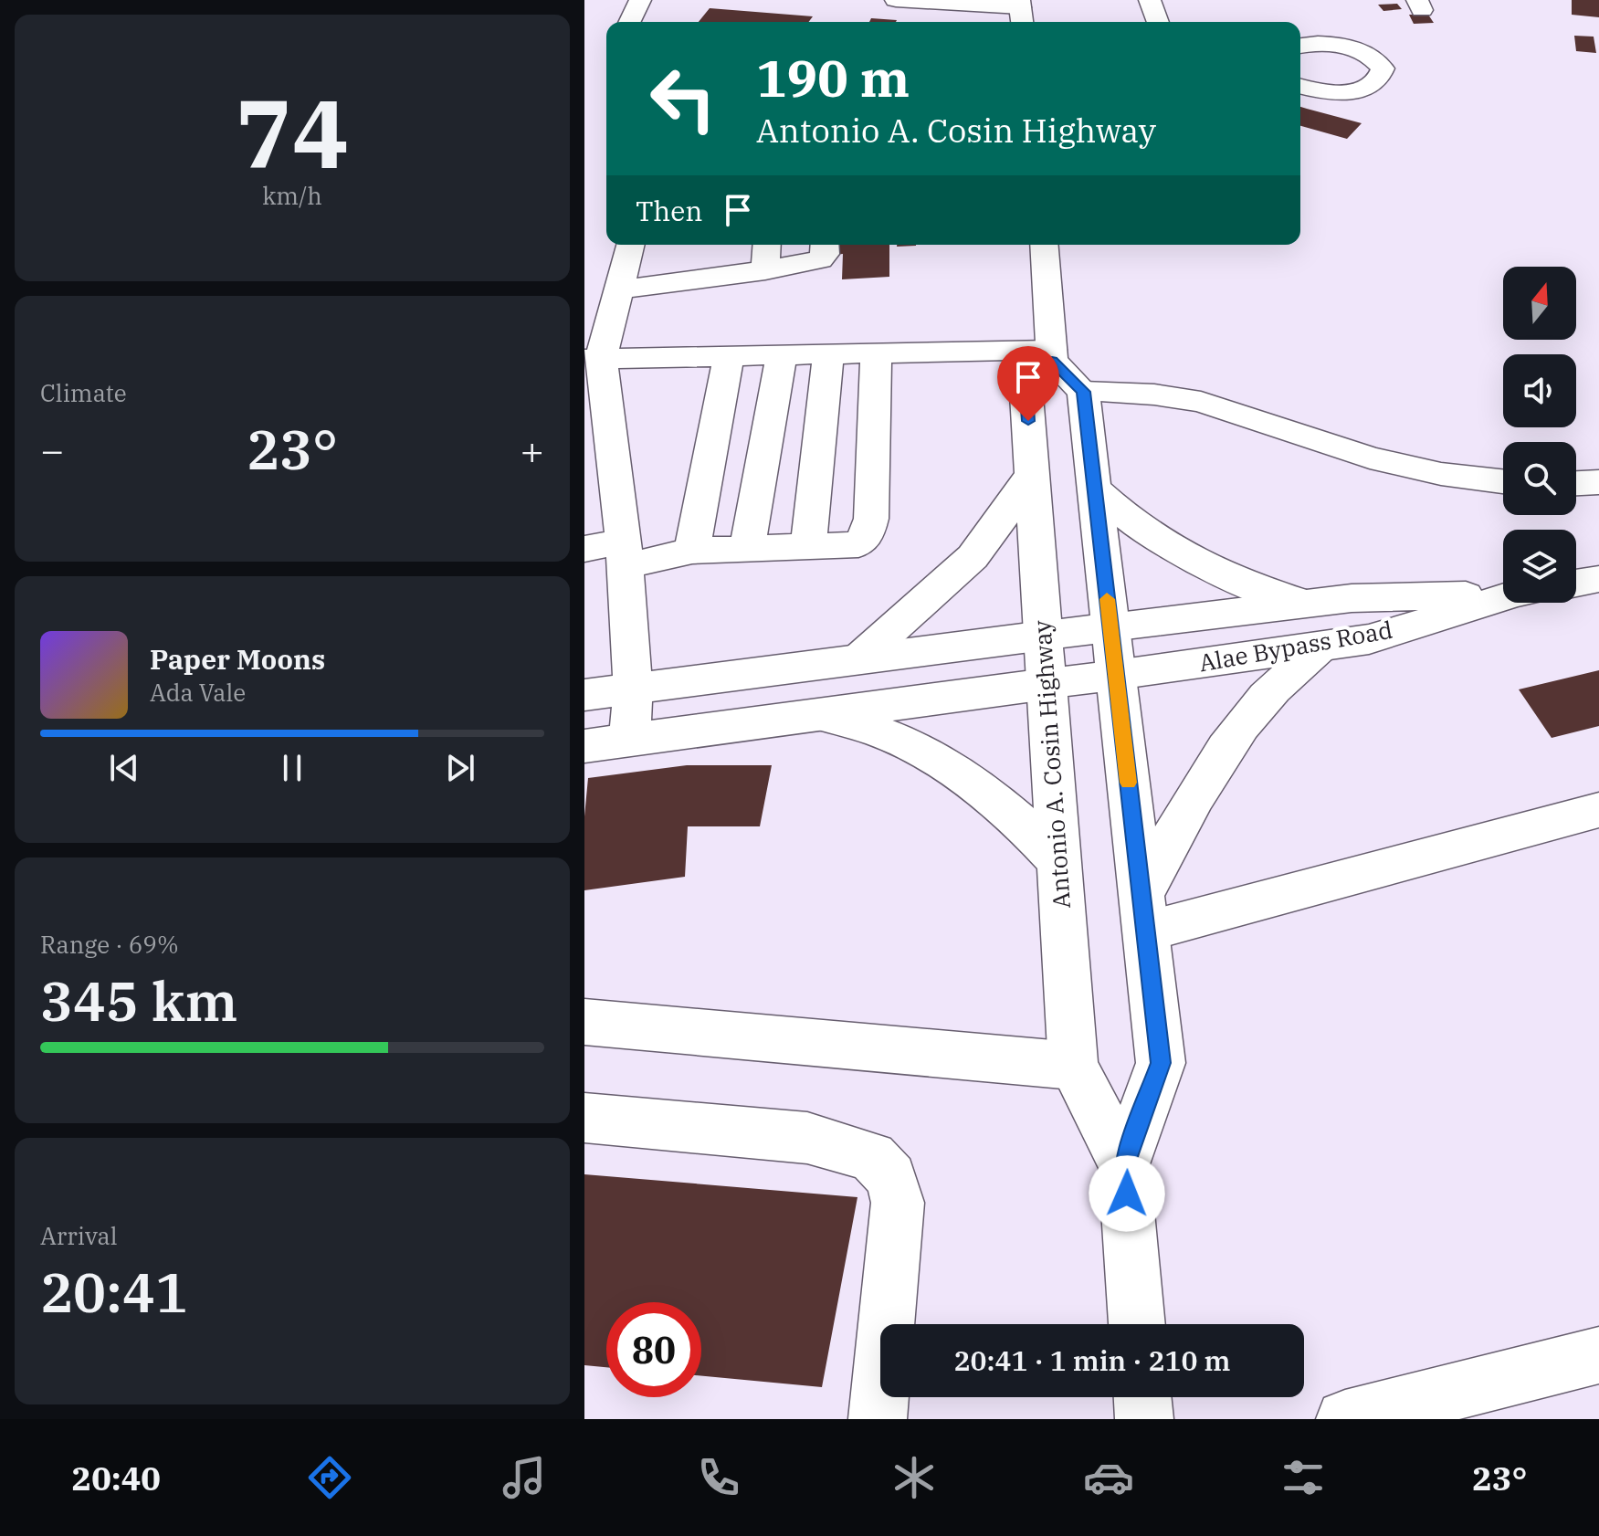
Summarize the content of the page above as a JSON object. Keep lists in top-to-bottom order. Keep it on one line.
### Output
{"streets":{"main road":["Alae Bypass Road","Antonio A. Cosin Highway"]},"crossings":[["Alae Bypass Road","Antonio A. Cosin Highway"]],"north":"top","page":{"tile":[["74","km/h"],"Climate",["Range · 69%","345 km"],["Arrival","20:41"]],"turn":["190 m","Antonio A. Cosin Highway"],"then":"Then","heat":["−","23°","+"],"song":["Paper Moons","Ada Vale"],"limit":"80","trip":"20:41 · 1 min · 210 m","tabs":["20:40","23°"]}}
